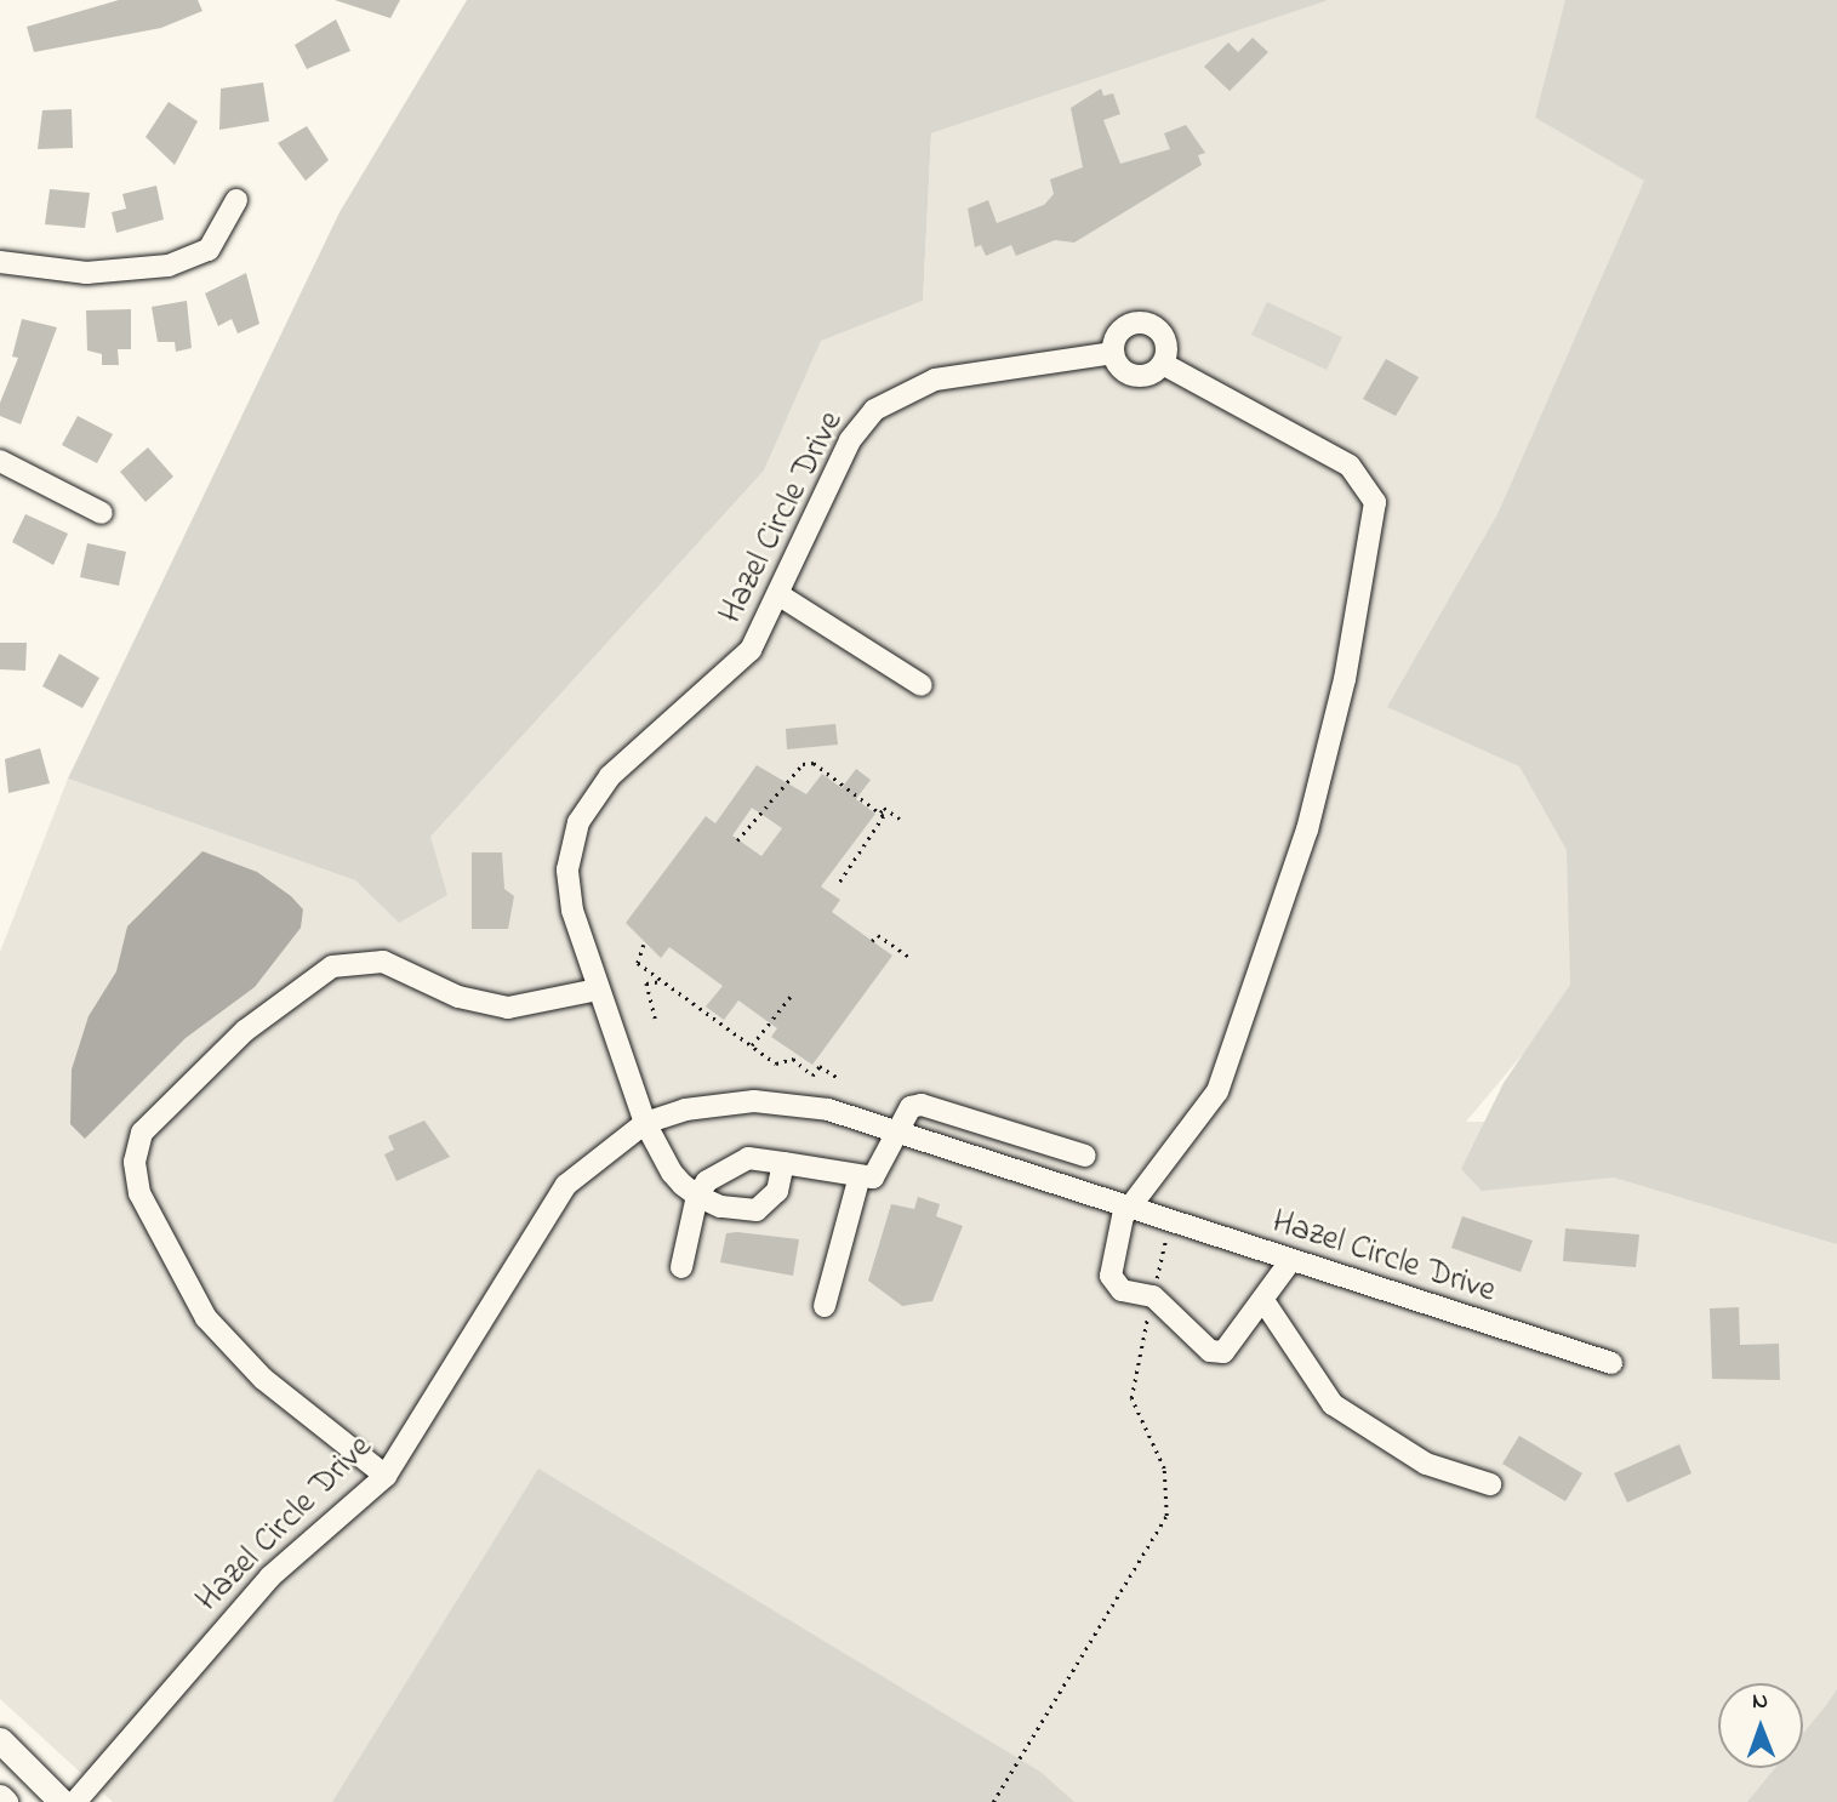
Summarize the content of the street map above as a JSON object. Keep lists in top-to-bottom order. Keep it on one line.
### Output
{"streets":{"street":["Hazel Circle Drive"]},"north":"top"}
